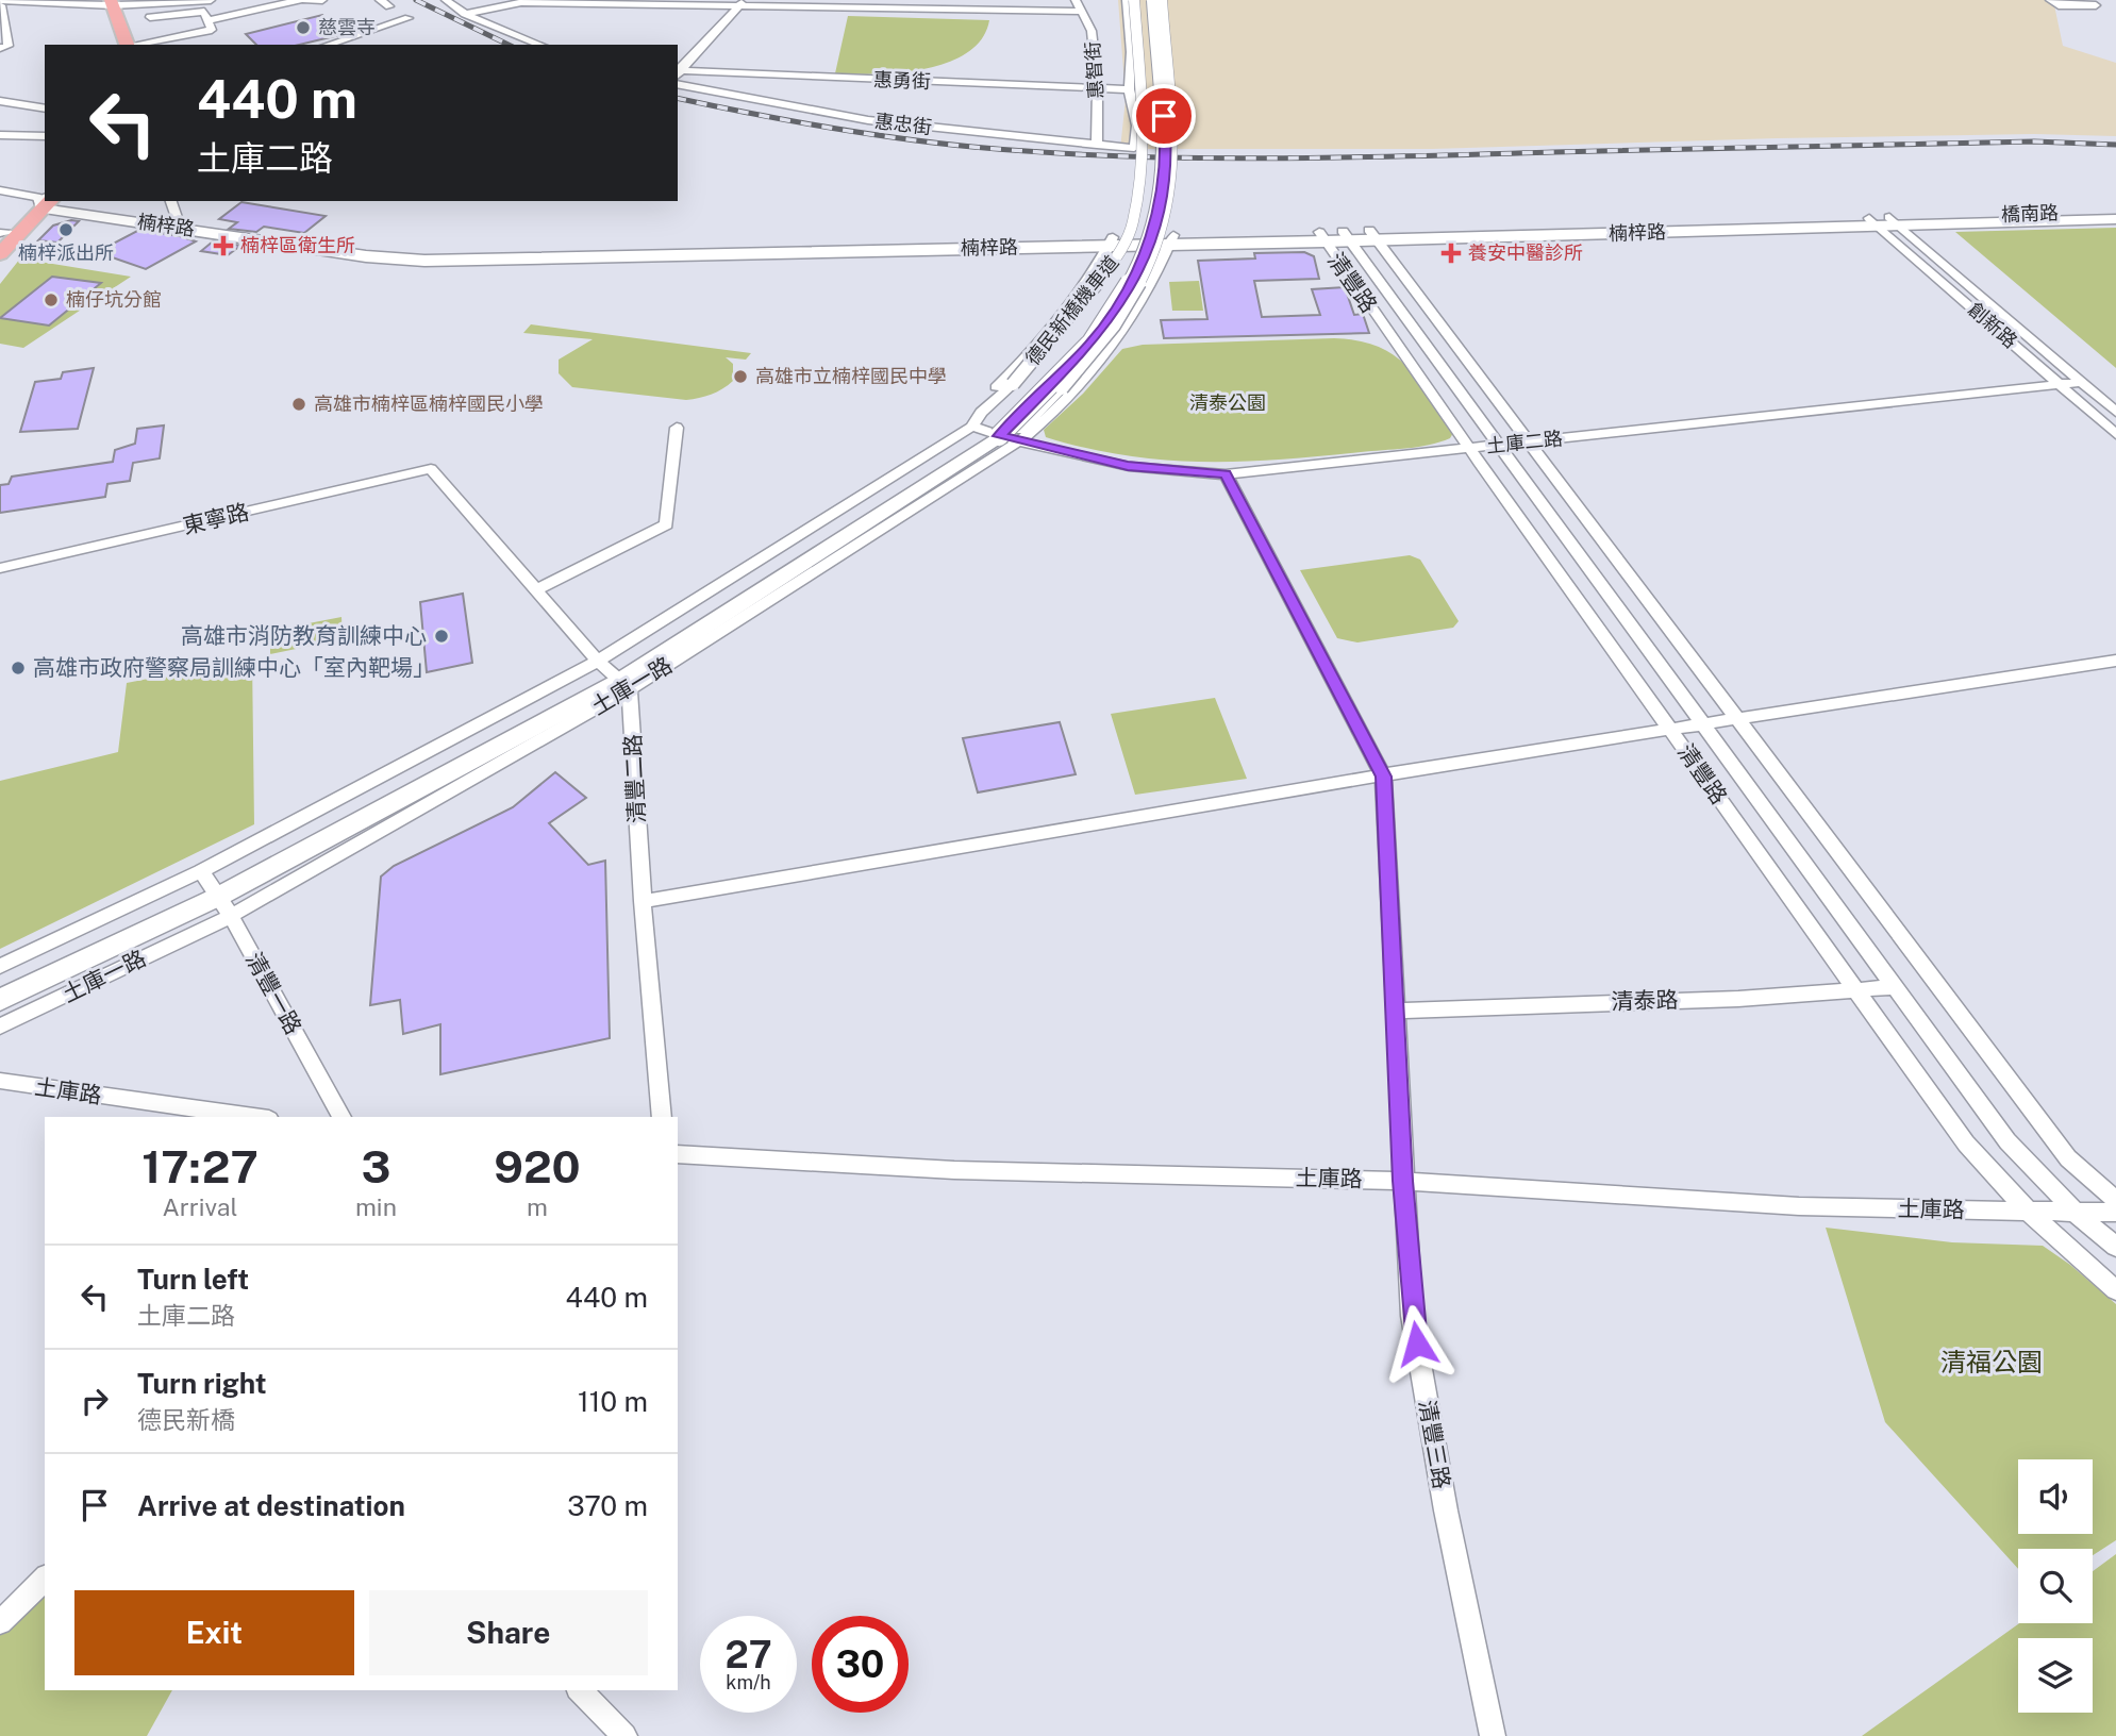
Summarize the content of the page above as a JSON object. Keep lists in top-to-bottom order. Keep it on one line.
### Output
{"streets":{"street":["惠智街","惠勇街","惠忠街","橋南路","楠梓路","清豐路","德民新橋機車道","創新路","土庫二路","東寧路","土庫一路","清豐二路","清豐一路","清泰路","土庫路","清豐三路"]},"crossings":[["惠智街","惠勇街"],["惠智街","惠忠街"],["惠勇街","惠忠街"],["橋南路","楠梓路"],["楠梓路","清豐路"],["楠梓路","創新路"],["楠梓路","土庫一路"],["清豐路","土庫二路"],["清豐路","清泰路"],["清豐路","土庫路"],["德民新橋機車道","土庫二路"],["德民新橋機車道","土庫一路"],["創新路","土庫二路"],["土庫二路","土庫一路"],["土庫二路","清豐三路"],["土庫一路","清豐二路"],["土庫一路","清豐一路"],["清泰路","清豐三路"],["土庫路","清豐三路"]],"parks":["清泰公園","清福公園"],"places":{"other":["慈雲寺","楠梓派出所","楠仔坑分館","高雄市立楠梓國民中學","高雄市楠梓區楠梓國民小學","高雄市消防教育訓練中心","高雄市政府警察局訓練中心「室內靶場」"],"health":["楠梓區衛生所","養安中醫診所"]},"page":{"turn":["440 m","土庫二路"],"eta":["17:27","Arrival","3","min","920","m"],"list":[{"name":"Turn left","note":"土庫二路","value":"440 m"},{"name":"Turn right","note":"德民新橋","value":"110 m"},{"name":"Arrive at destination","value":"370 m"}],"buttons":["Exit","Share"],"speed":"27 km/h","limit":"30"}}
